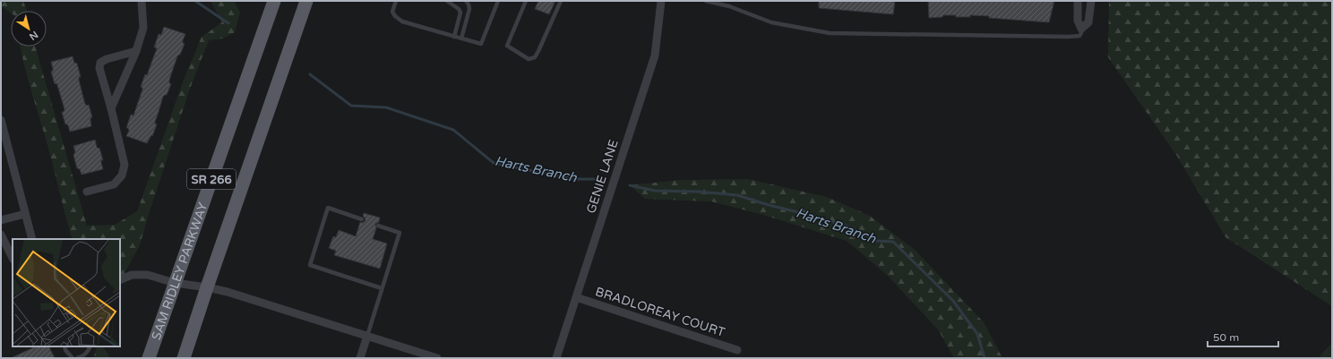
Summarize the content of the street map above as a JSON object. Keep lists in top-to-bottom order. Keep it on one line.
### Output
{"streets":{"main road":["SR 266","SAM RIDLEY PARKWAY"],"street":["GENIE LANE","BRADLOREAY COURT"]},"crossings":[["GENIE LANE","BRADLOREAY COURT"]],"water":["Harts Branch"],"scale_bar":"50 m","north":"bottom right"}
